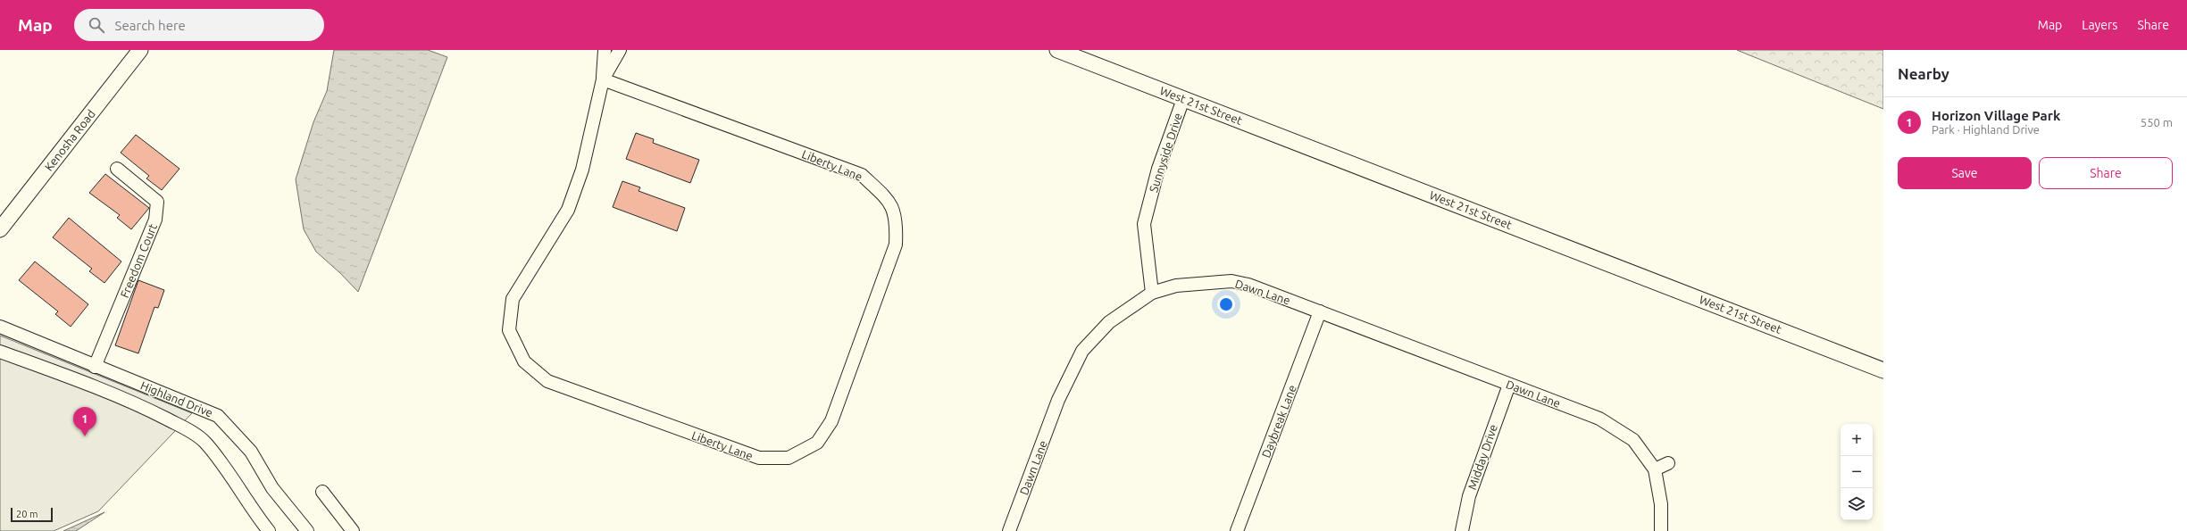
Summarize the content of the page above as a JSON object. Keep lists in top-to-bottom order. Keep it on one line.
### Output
{"streets":{"street":["West 21st Street","Kenosha Road","Sunnyside Drive","Liberty Lane","Freedom Court","Dawn Lane","Highland Drive","Daybreak Lane","Midday Drive"]},"crossings":[["West 21st Street","Sunnyside Drive"],["Sunnyside Drive","Dawn Lane"],["Freedom Court","Highland Drive"],["Dawn Lane","Daybreak Lane"],["Dawn Lane","Midday Drive"]],"scale_bar":"20 m","page":{"header":"Map","search":"Search here","nav":["Map","Layers","Share"],"heading":"Nearby","list":[{"mark":"1","name":"Horizon Village Park","note":"Park · Highland Drive","value":"550 m"}],"buttons":["Save","Share"],"pins":"1","map_buttons":["+","−"],"scale":"20 m"}}
